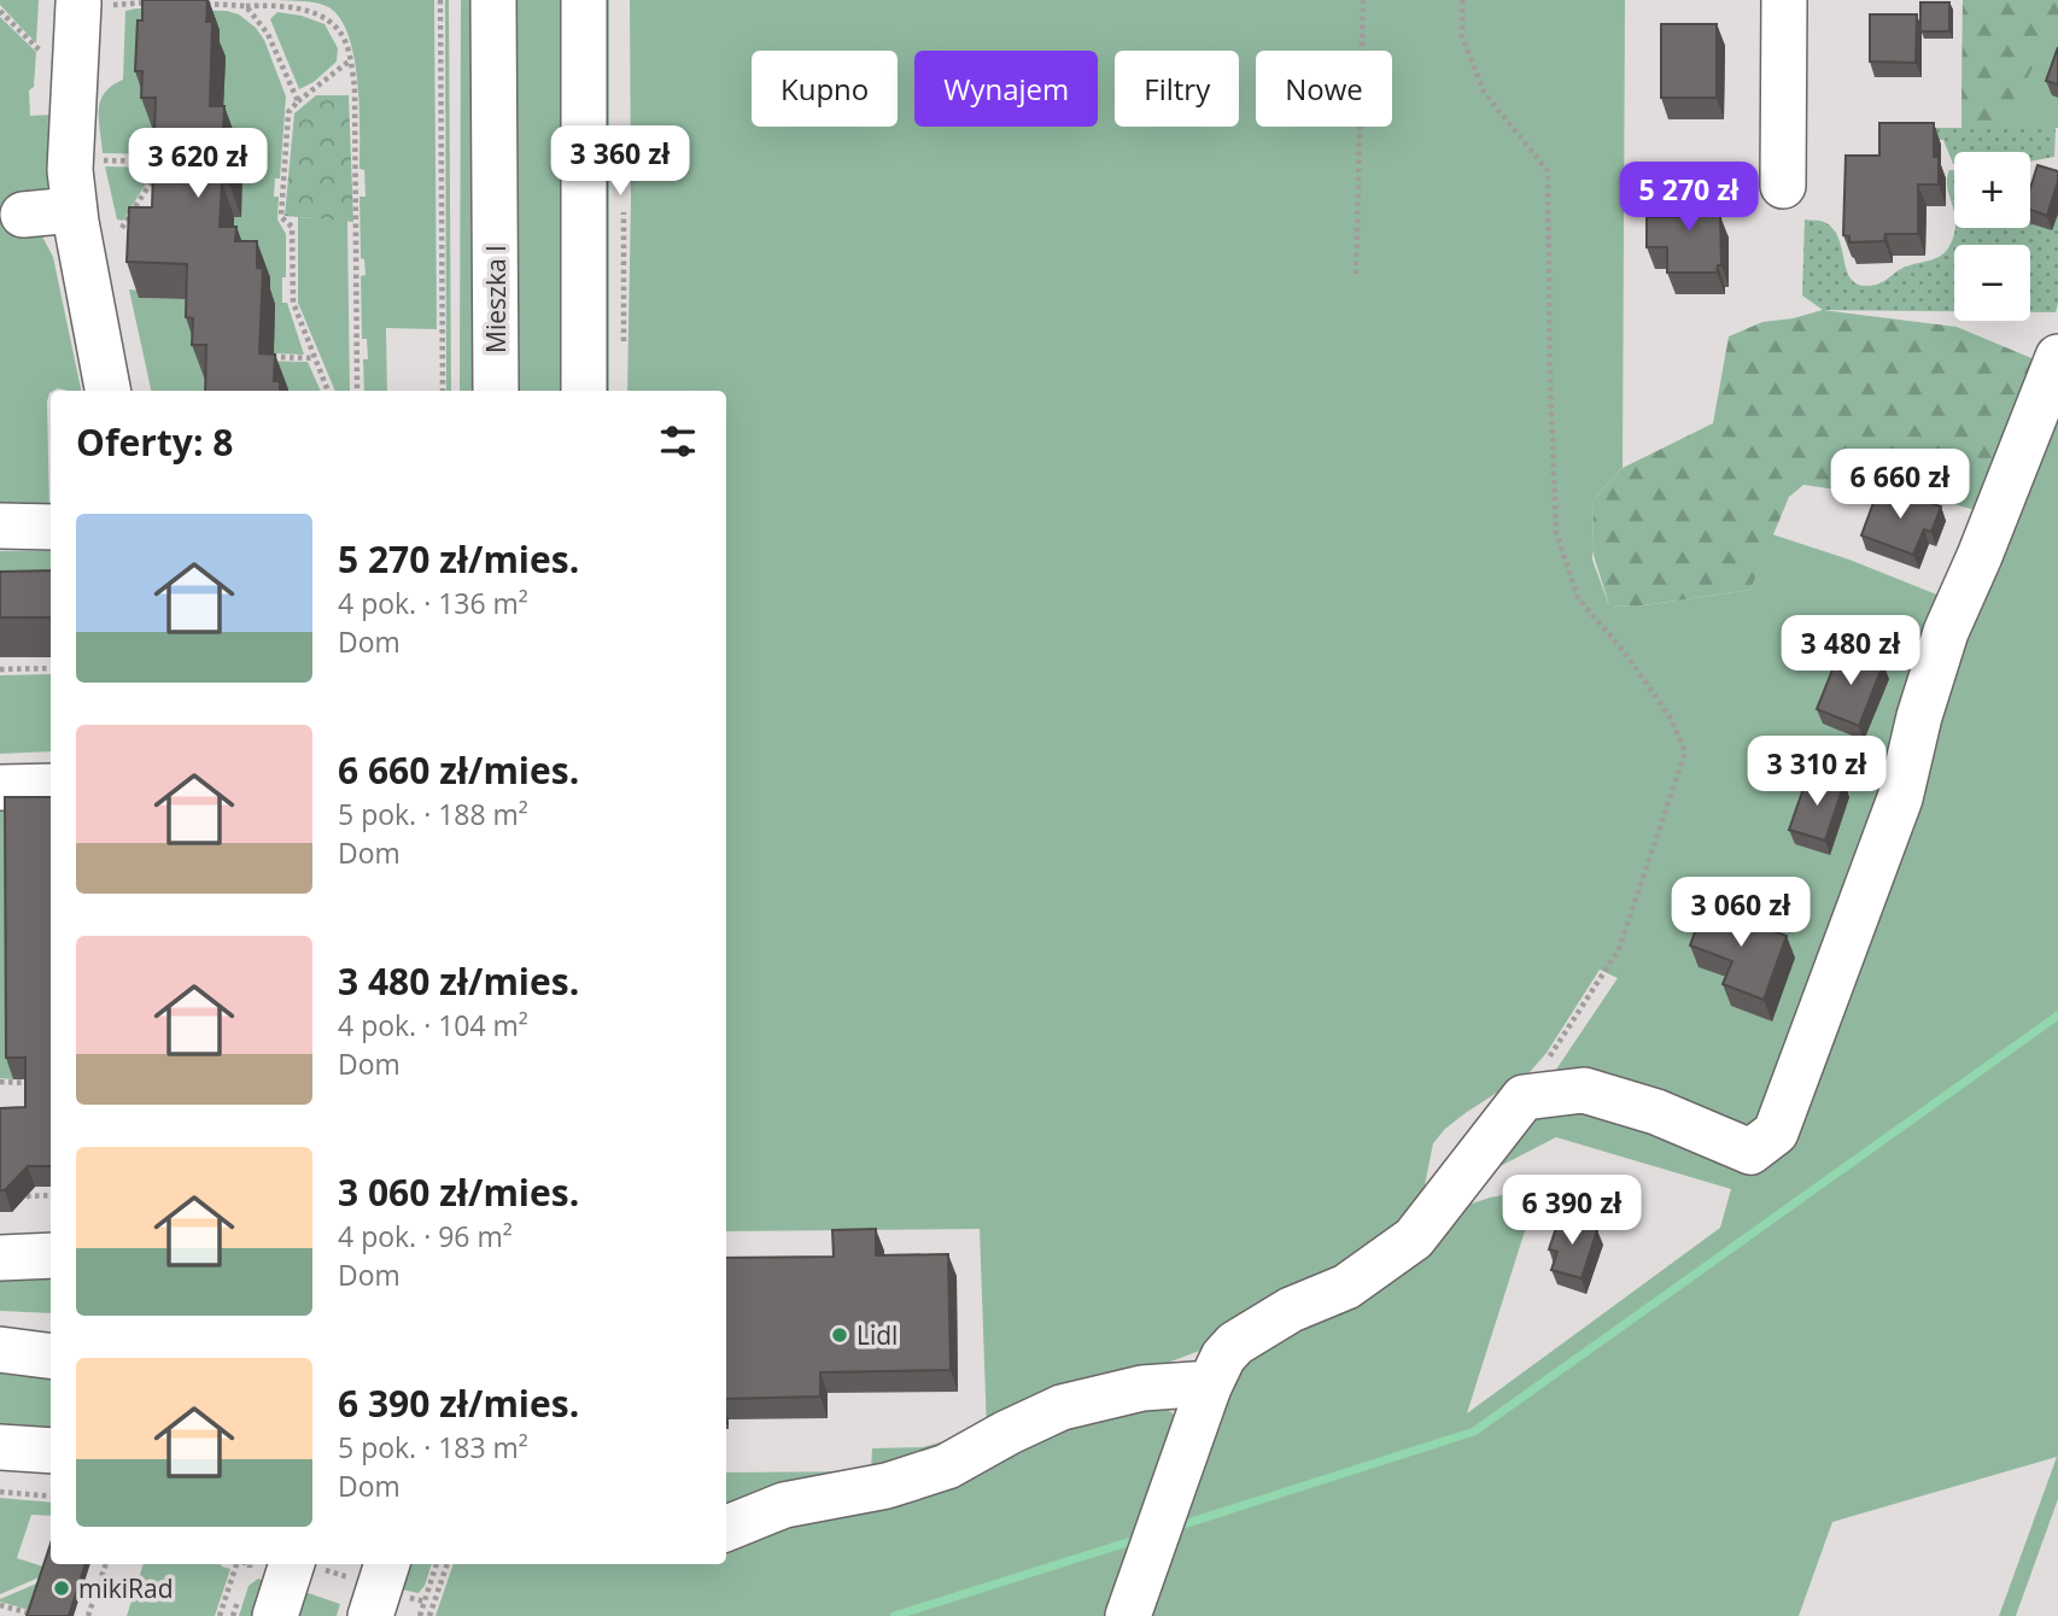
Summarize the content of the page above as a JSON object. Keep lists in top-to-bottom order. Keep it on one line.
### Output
{"streets":{"street":["Mieszka I"]},"places":["Lidl","mikiRad"],"page":{"chip":["Kupno","Wynajem","Filtry","Nowe"],"price":["3 360 zł","3 620 zł","5 270 zł","6 660 zł","3 480 zł","3 310 zł","3 060 zł","6 390 zł"],"map_buttons":["+","−"],"heading":"Oferty: 8","list":[{"name":"5 270 zł/mies.","note":"4 pok. · 136 m² · Dom"},{"name":"6 660 zł/mies.","note":"5 pok. · 188 m² · Dom"},{"name":"3 480 zł/mies.","note":"4 pok. · 104 m² · Dom"},{"name":"3 060 zł/mies.","note":"4 pok. · 96 m² · Dom"},{"name":"6 390 zł/mies.","note":"5 pok. · 183 m² · Dom"}]}}
